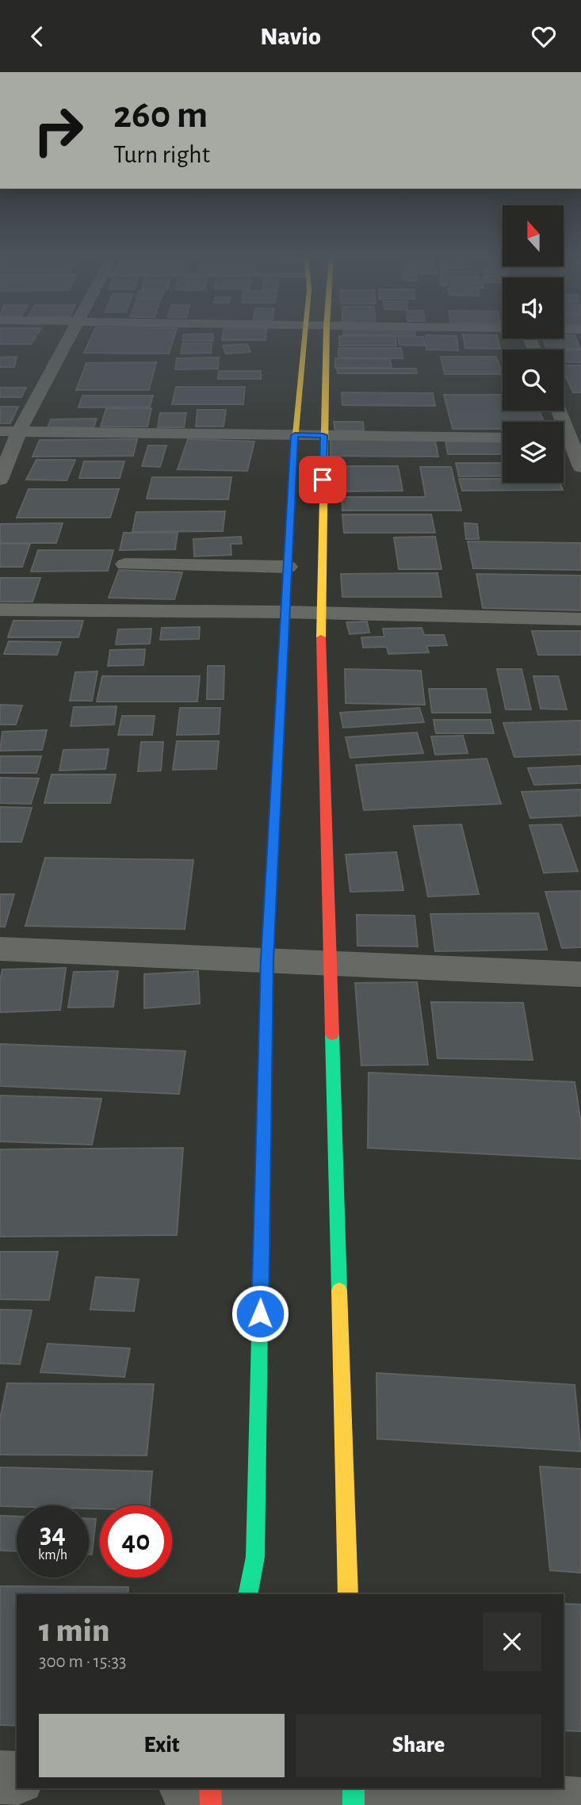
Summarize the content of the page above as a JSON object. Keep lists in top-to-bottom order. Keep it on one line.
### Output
{"north":"top","page":{"header":"Navio","turn":["260 m","Turn right"],"speed":"34 km/h","limit":"40","heading":["1 min","300 m · 15:33"],"buttons":["Exit","Share"]}}
